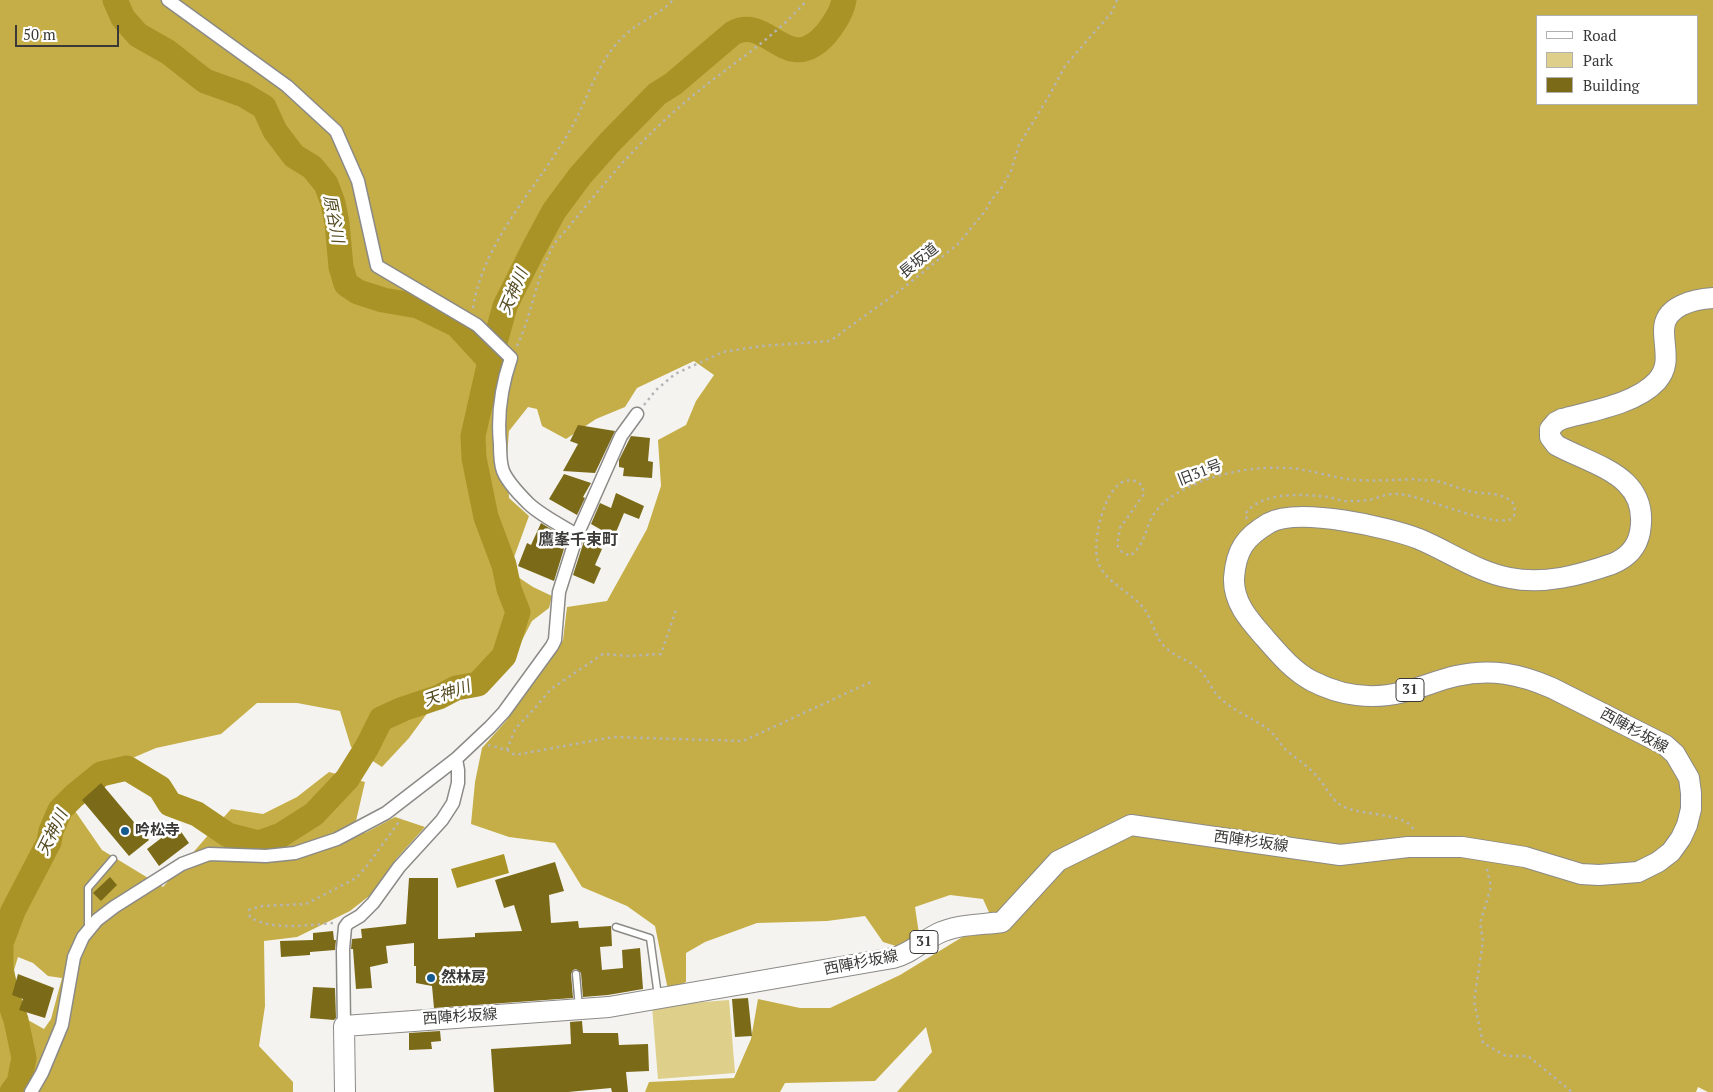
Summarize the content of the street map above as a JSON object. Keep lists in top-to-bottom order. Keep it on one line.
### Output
{"streets":{"main road":["31","西陣杉坂線"],"path":["長坂道","旧31号"]},"crossings":[["旧31号","西陣杉坂線"]],"districts":["鷹峯千束町"],"water":["原谷川","天神川"],"places":["吟松寺","然林房"],"legend":["Road","Park","Building"],"scale_bar":"50 m"}
